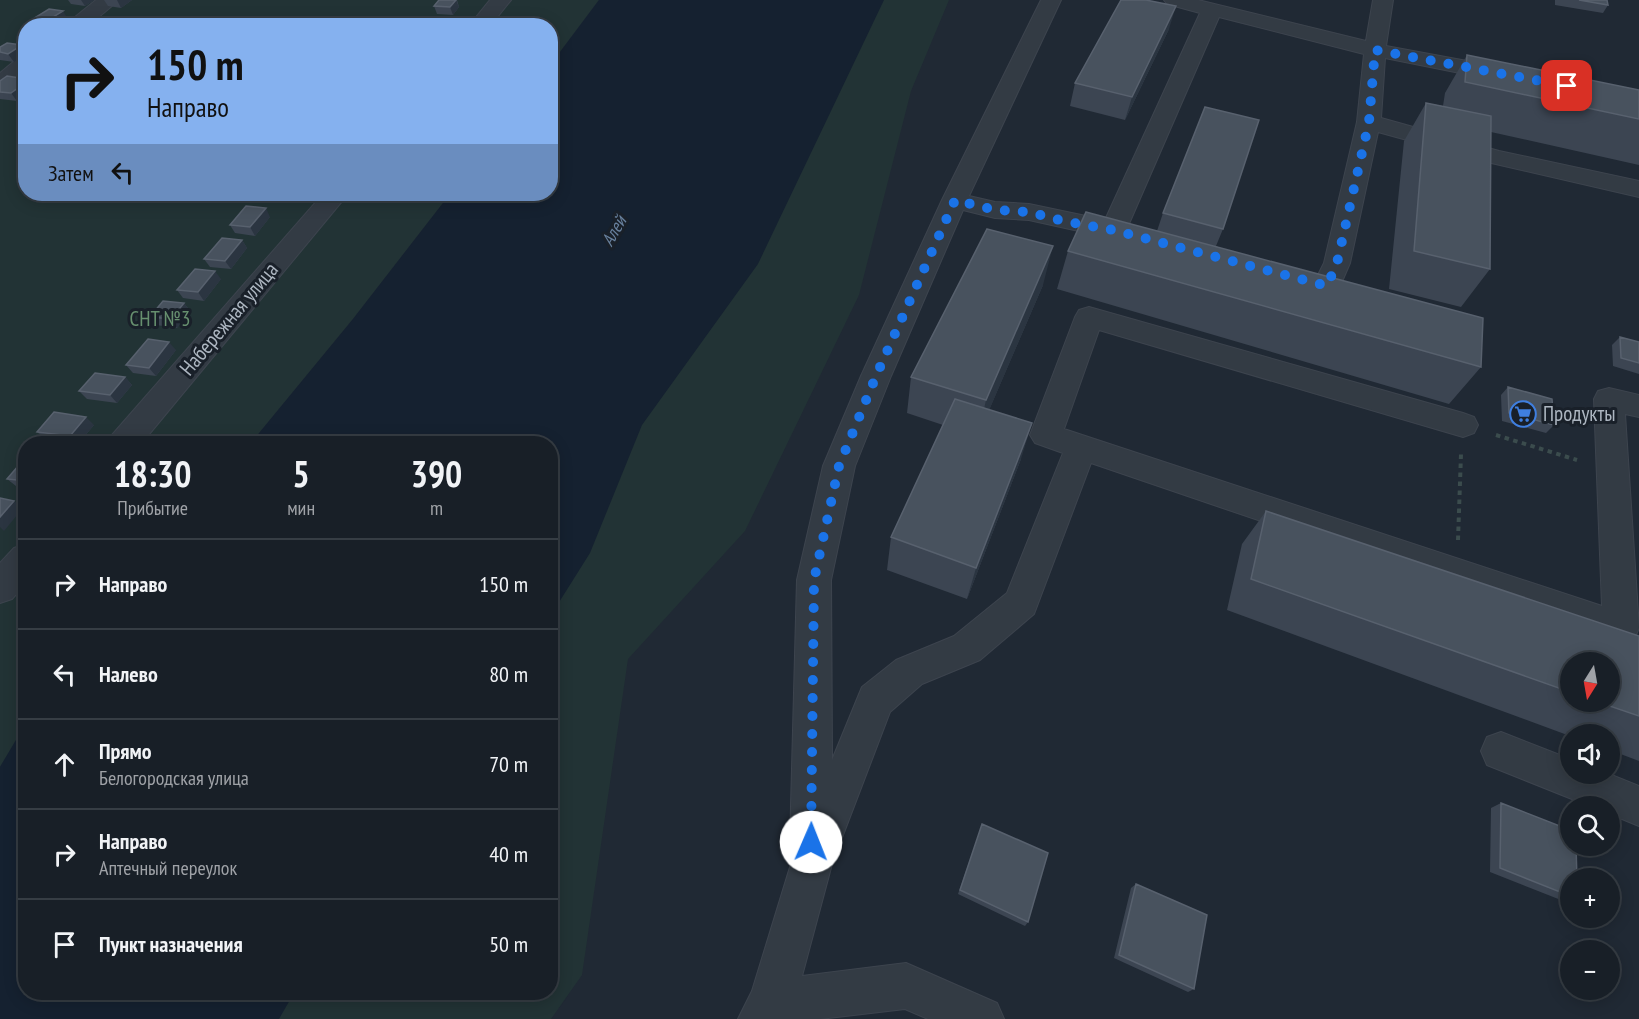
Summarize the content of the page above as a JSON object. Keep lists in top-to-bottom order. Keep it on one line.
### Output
{"streets":{"street":["Набережная улица"]},"water":["Алей"],"parks":["СНТ №3"],"places":{"supermarket":["Продукты"]},"north":"bottom","page":{"turn":["150 m","Направо"],"then":"Затем","eta":["18:30","Прибытие","5","мин","390","m"],"list":[{"name":"Направо","value":"150 m"},{"name":"Налево","value":"80 m"},{"name":"Прямо","note":"Белогородская улица","value":"70 m"},{"name":"Направо","note":"Аптечный переулок","value":"40 m"},{"name":"Пункт назначения","value":"50 m"}],"map_buttons":["+","−"]}}
